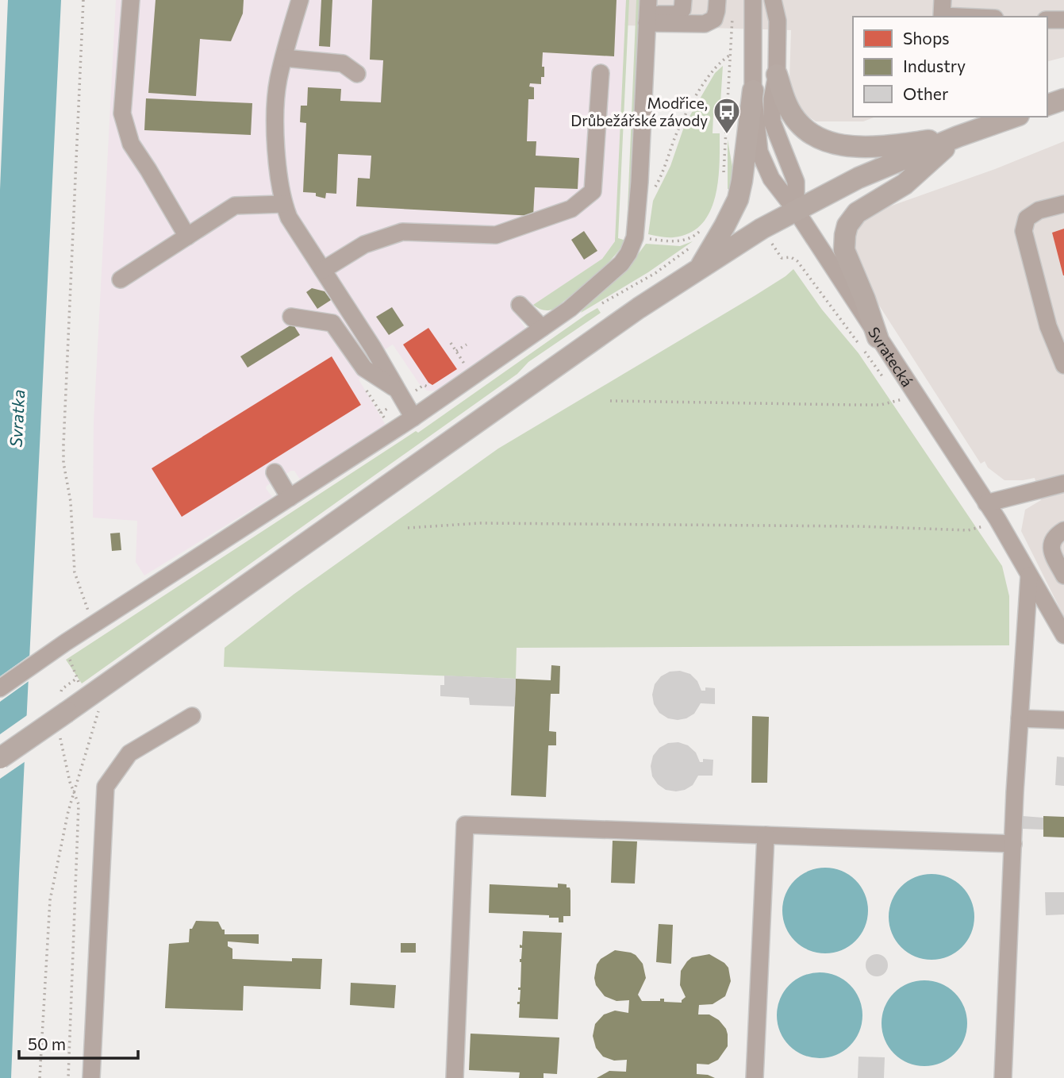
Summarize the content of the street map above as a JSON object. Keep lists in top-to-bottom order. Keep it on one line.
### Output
{"streets":{"street":["Svratecká"]},"water":["Svratka"],"places":{"bus stop":["Modřice, Drůbežářské závody"]},"legend":["Shops","Industry","Other"],"scale_bar":"50 m"}
